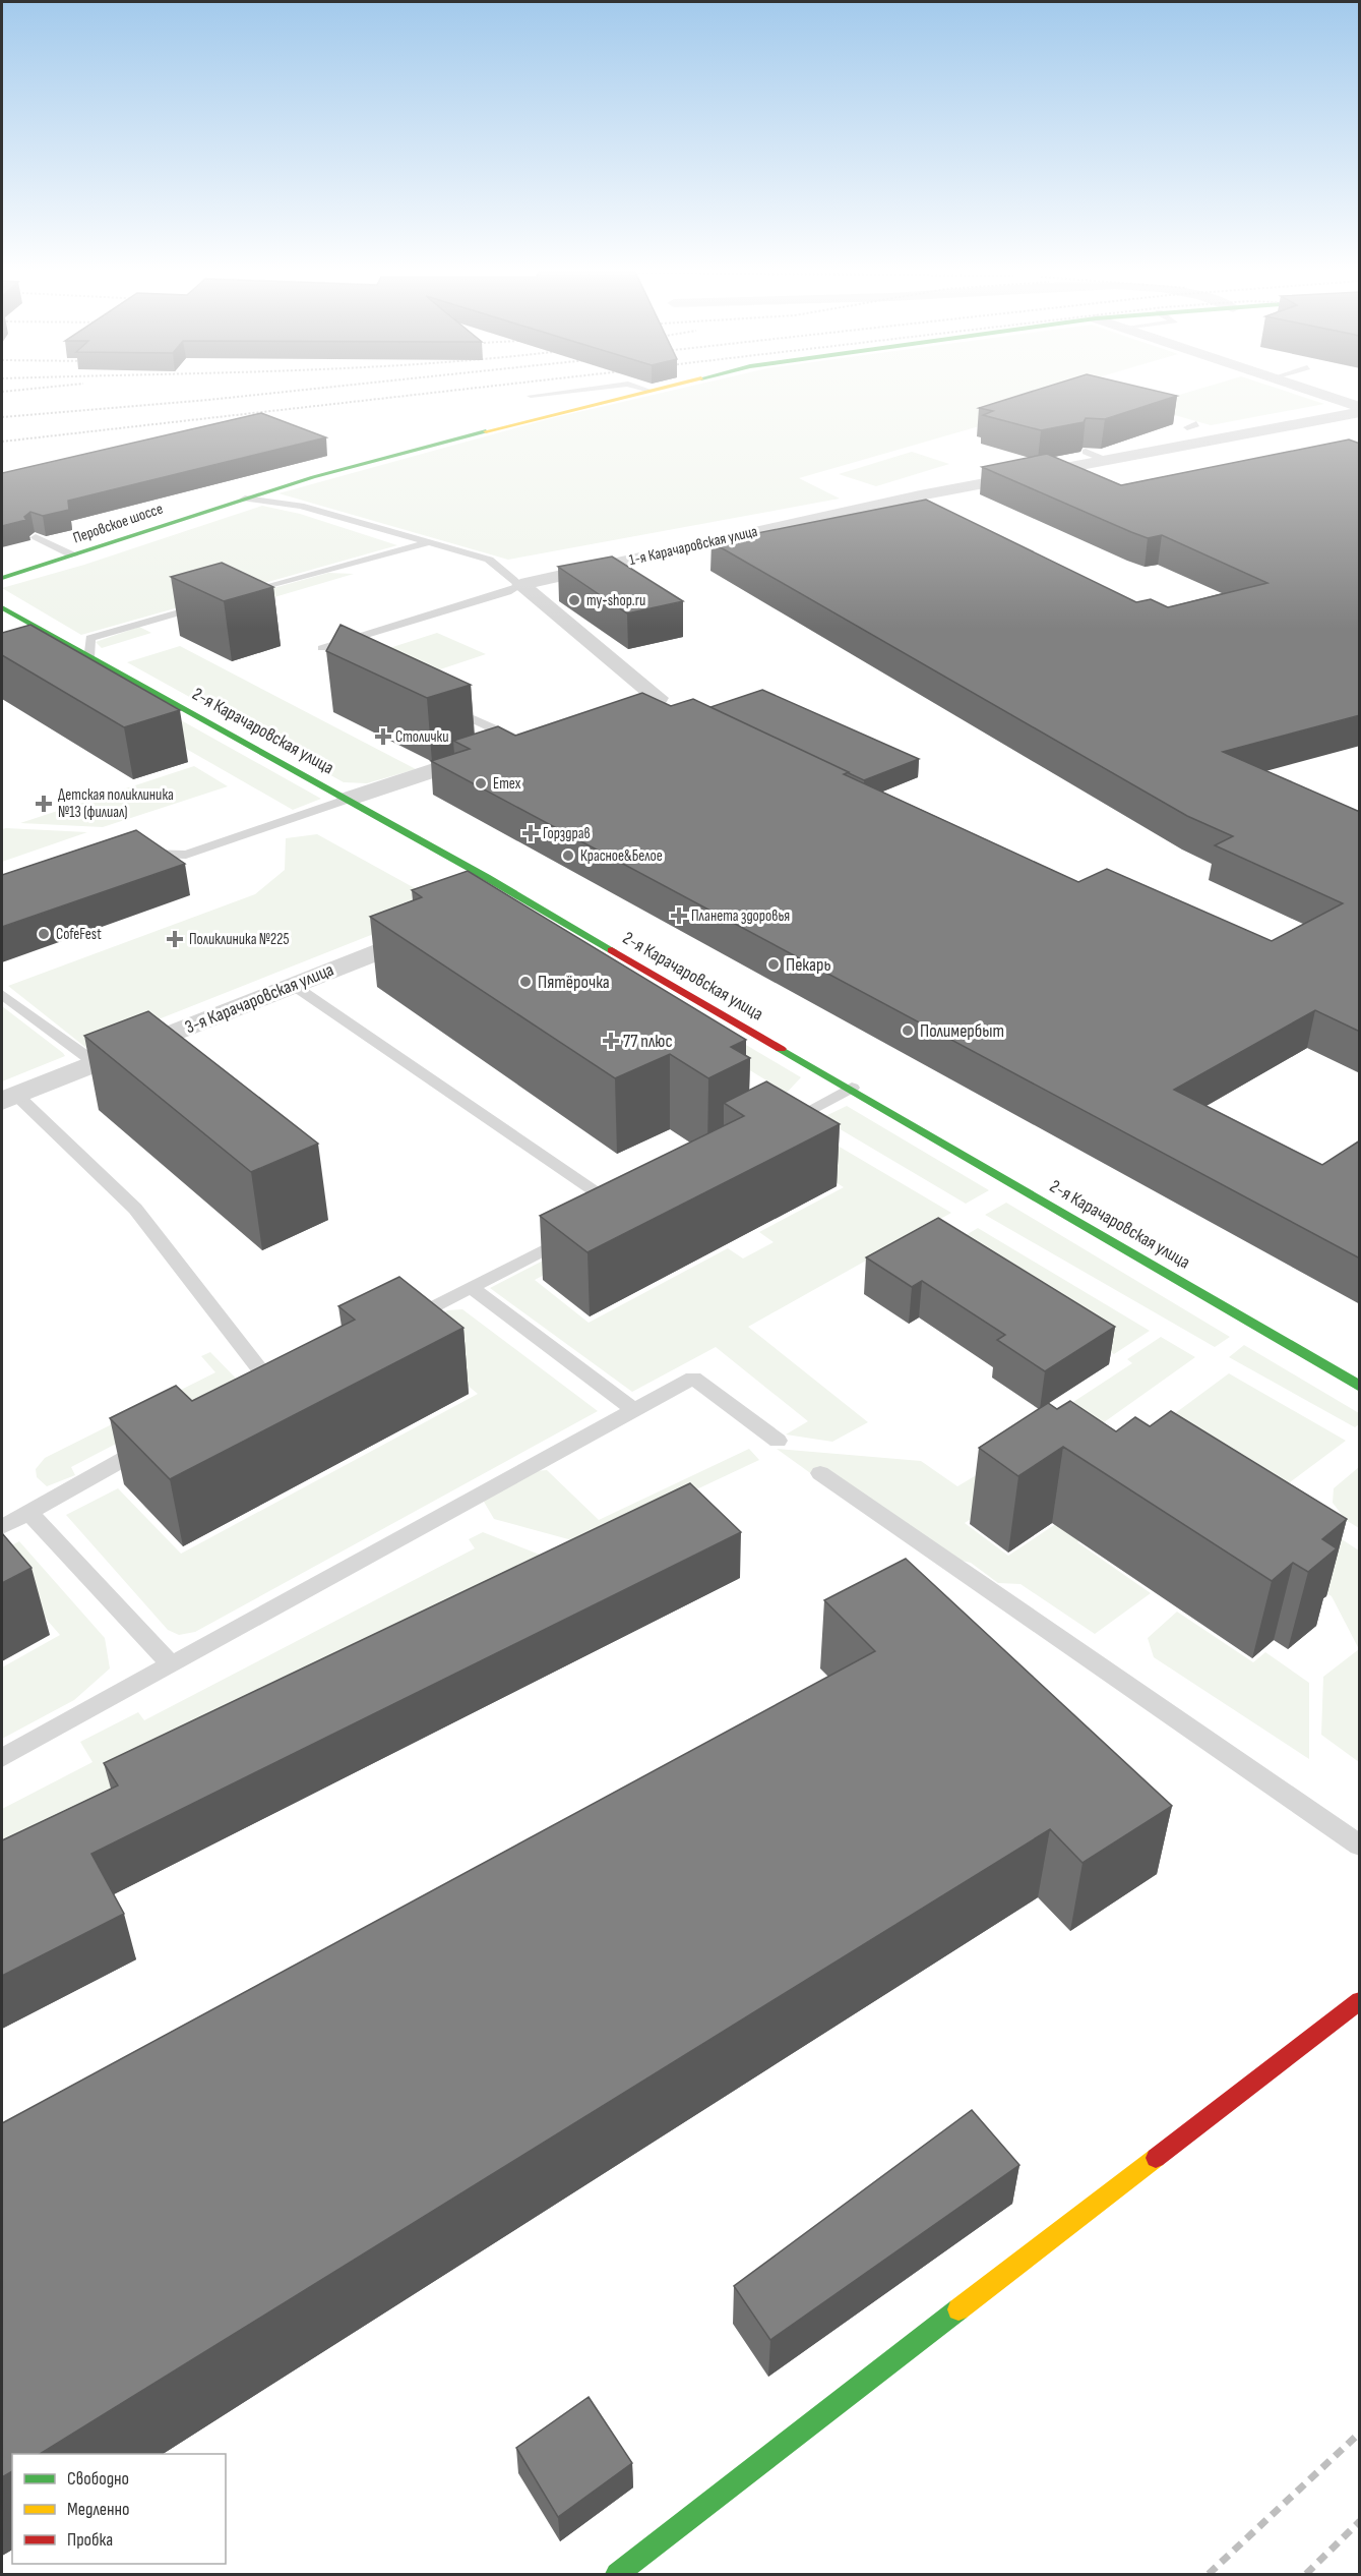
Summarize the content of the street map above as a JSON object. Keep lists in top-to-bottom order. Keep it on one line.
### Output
{"streets":{"street":["Перовское шоссе","1-я Карачаровская улица","2-я Карачаровская улица","3-я Карачаровская улица"]},"places":{"other":["my-shop.ru","Emex","Красное&Белое","CofeFest","Пекарь","Пятёрочка","Полимербыт"],"health":["Столички","Детская поликлиника №13 (филиал)","Горздрав","Планета здоровья","Поликлиника №225","77 плюс"]},"legend":["Свободно","Медленно","Пробка"]}
